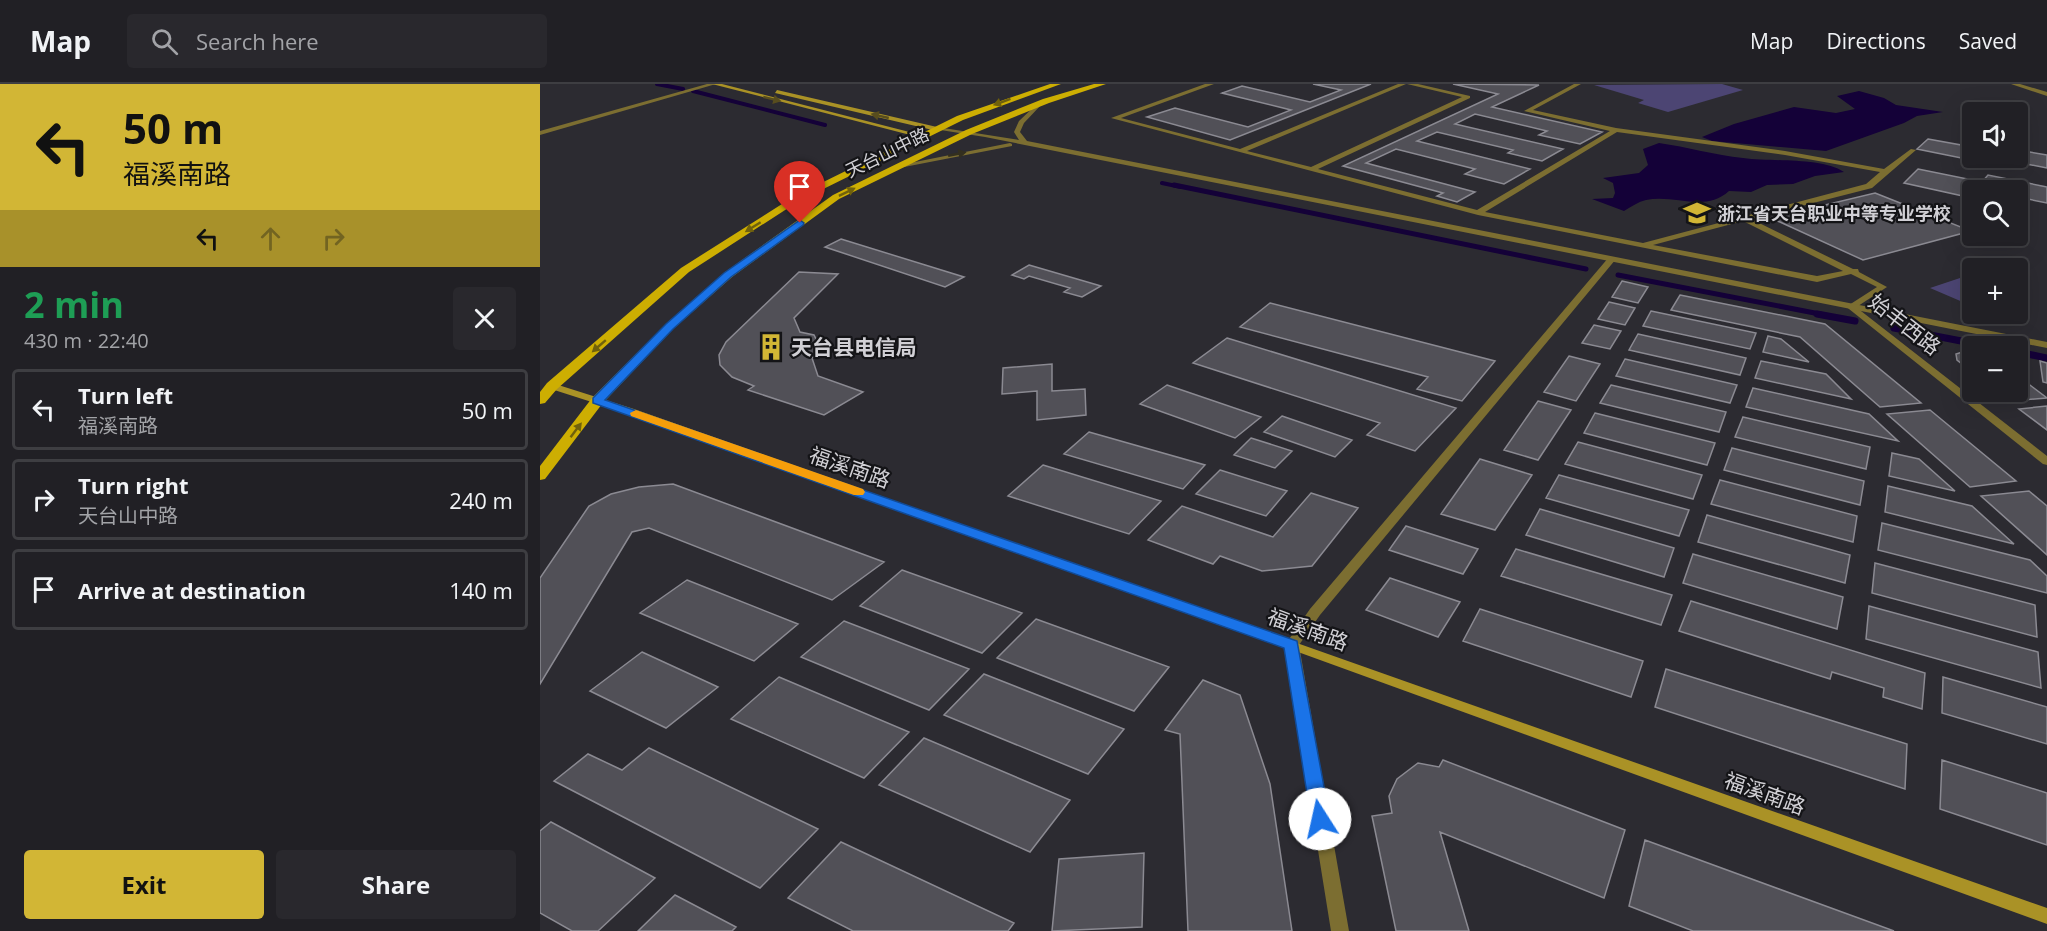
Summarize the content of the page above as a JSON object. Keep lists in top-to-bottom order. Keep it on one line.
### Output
{"streets":{"main road":["天台山中路","福溪南路"],"street":["始丰西路"]},"crossings":[["天台山中路","福溪南路"]],"places":{"school or university":["浙江省天台职业中等专业学校"],"building":["天台县电信局"]},"page":{"header":"Map","search":"Search here","nav":["Map","Directions","Saved"],"turn":["50 m","福溪南路"],"map_buttons":["+","−"],"heading":["2 min","430 m · 22:40"],"list":[{"name":"Turn left","note":"福溪南路","value":"50 m"},{"name":"Turn right","note":"天台山中路","value":"240 m"},{"name":"Arrive at destination","value":"140 m"}],"buttons":["Exit","Share"]}}
